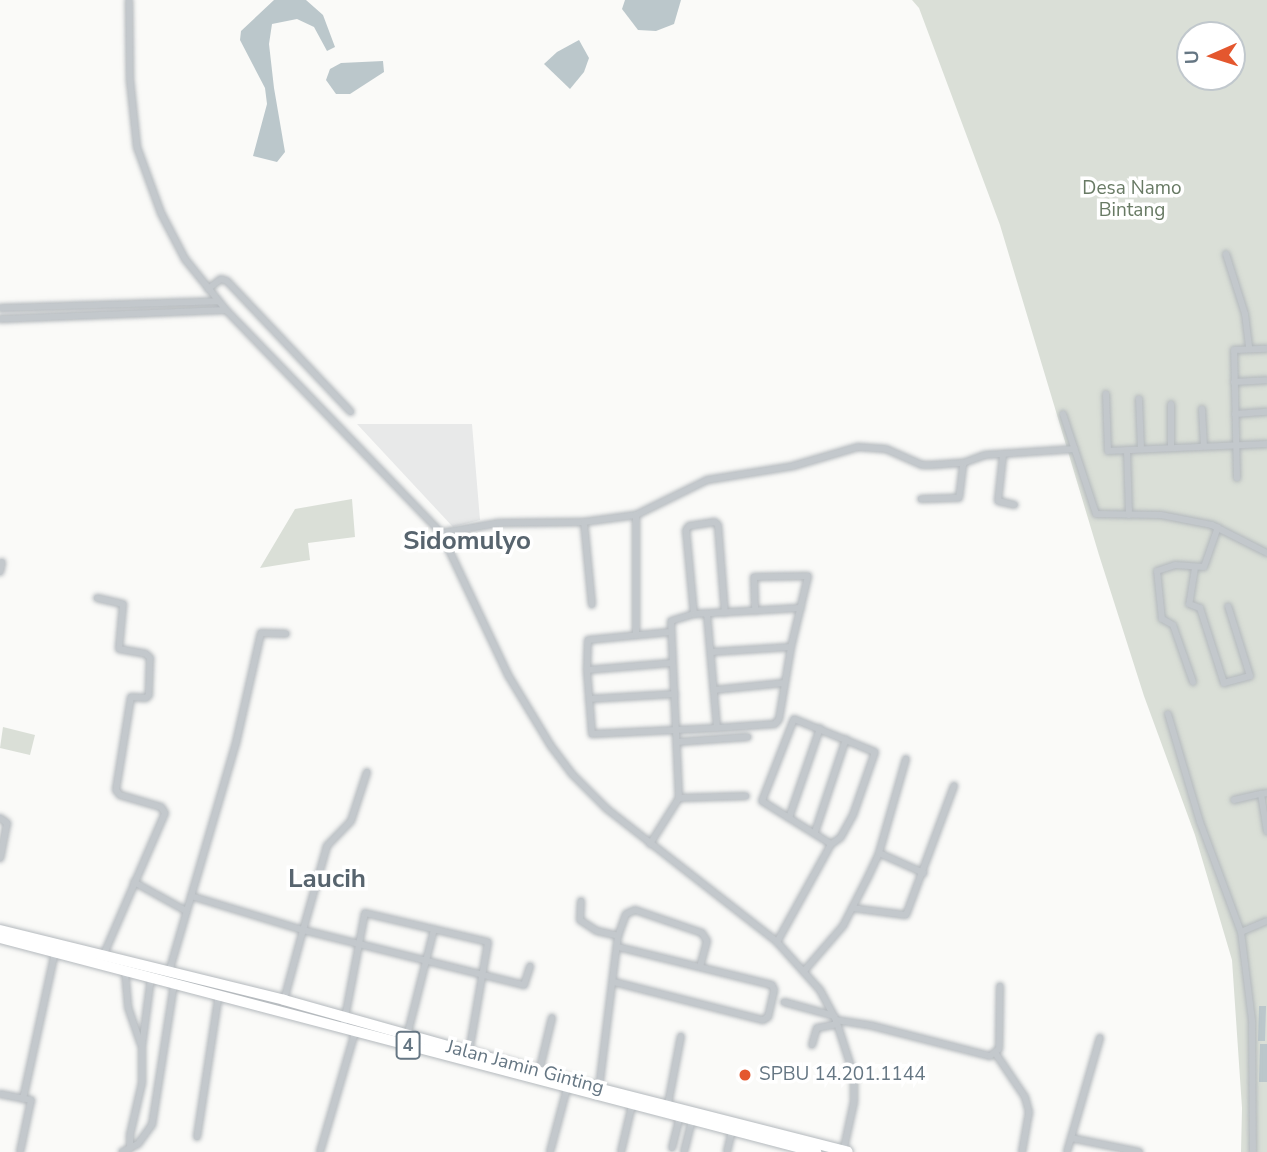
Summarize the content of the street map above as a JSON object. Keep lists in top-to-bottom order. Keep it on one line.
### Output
{"streets":{"highway":["4","Jalan Jamin Ginting"]},"districts":["Sidomulyo","Laucih"],"parks":["Desa Namo Bintang"],"places":["SPBU 14.201.1144"],"north":"left"}
